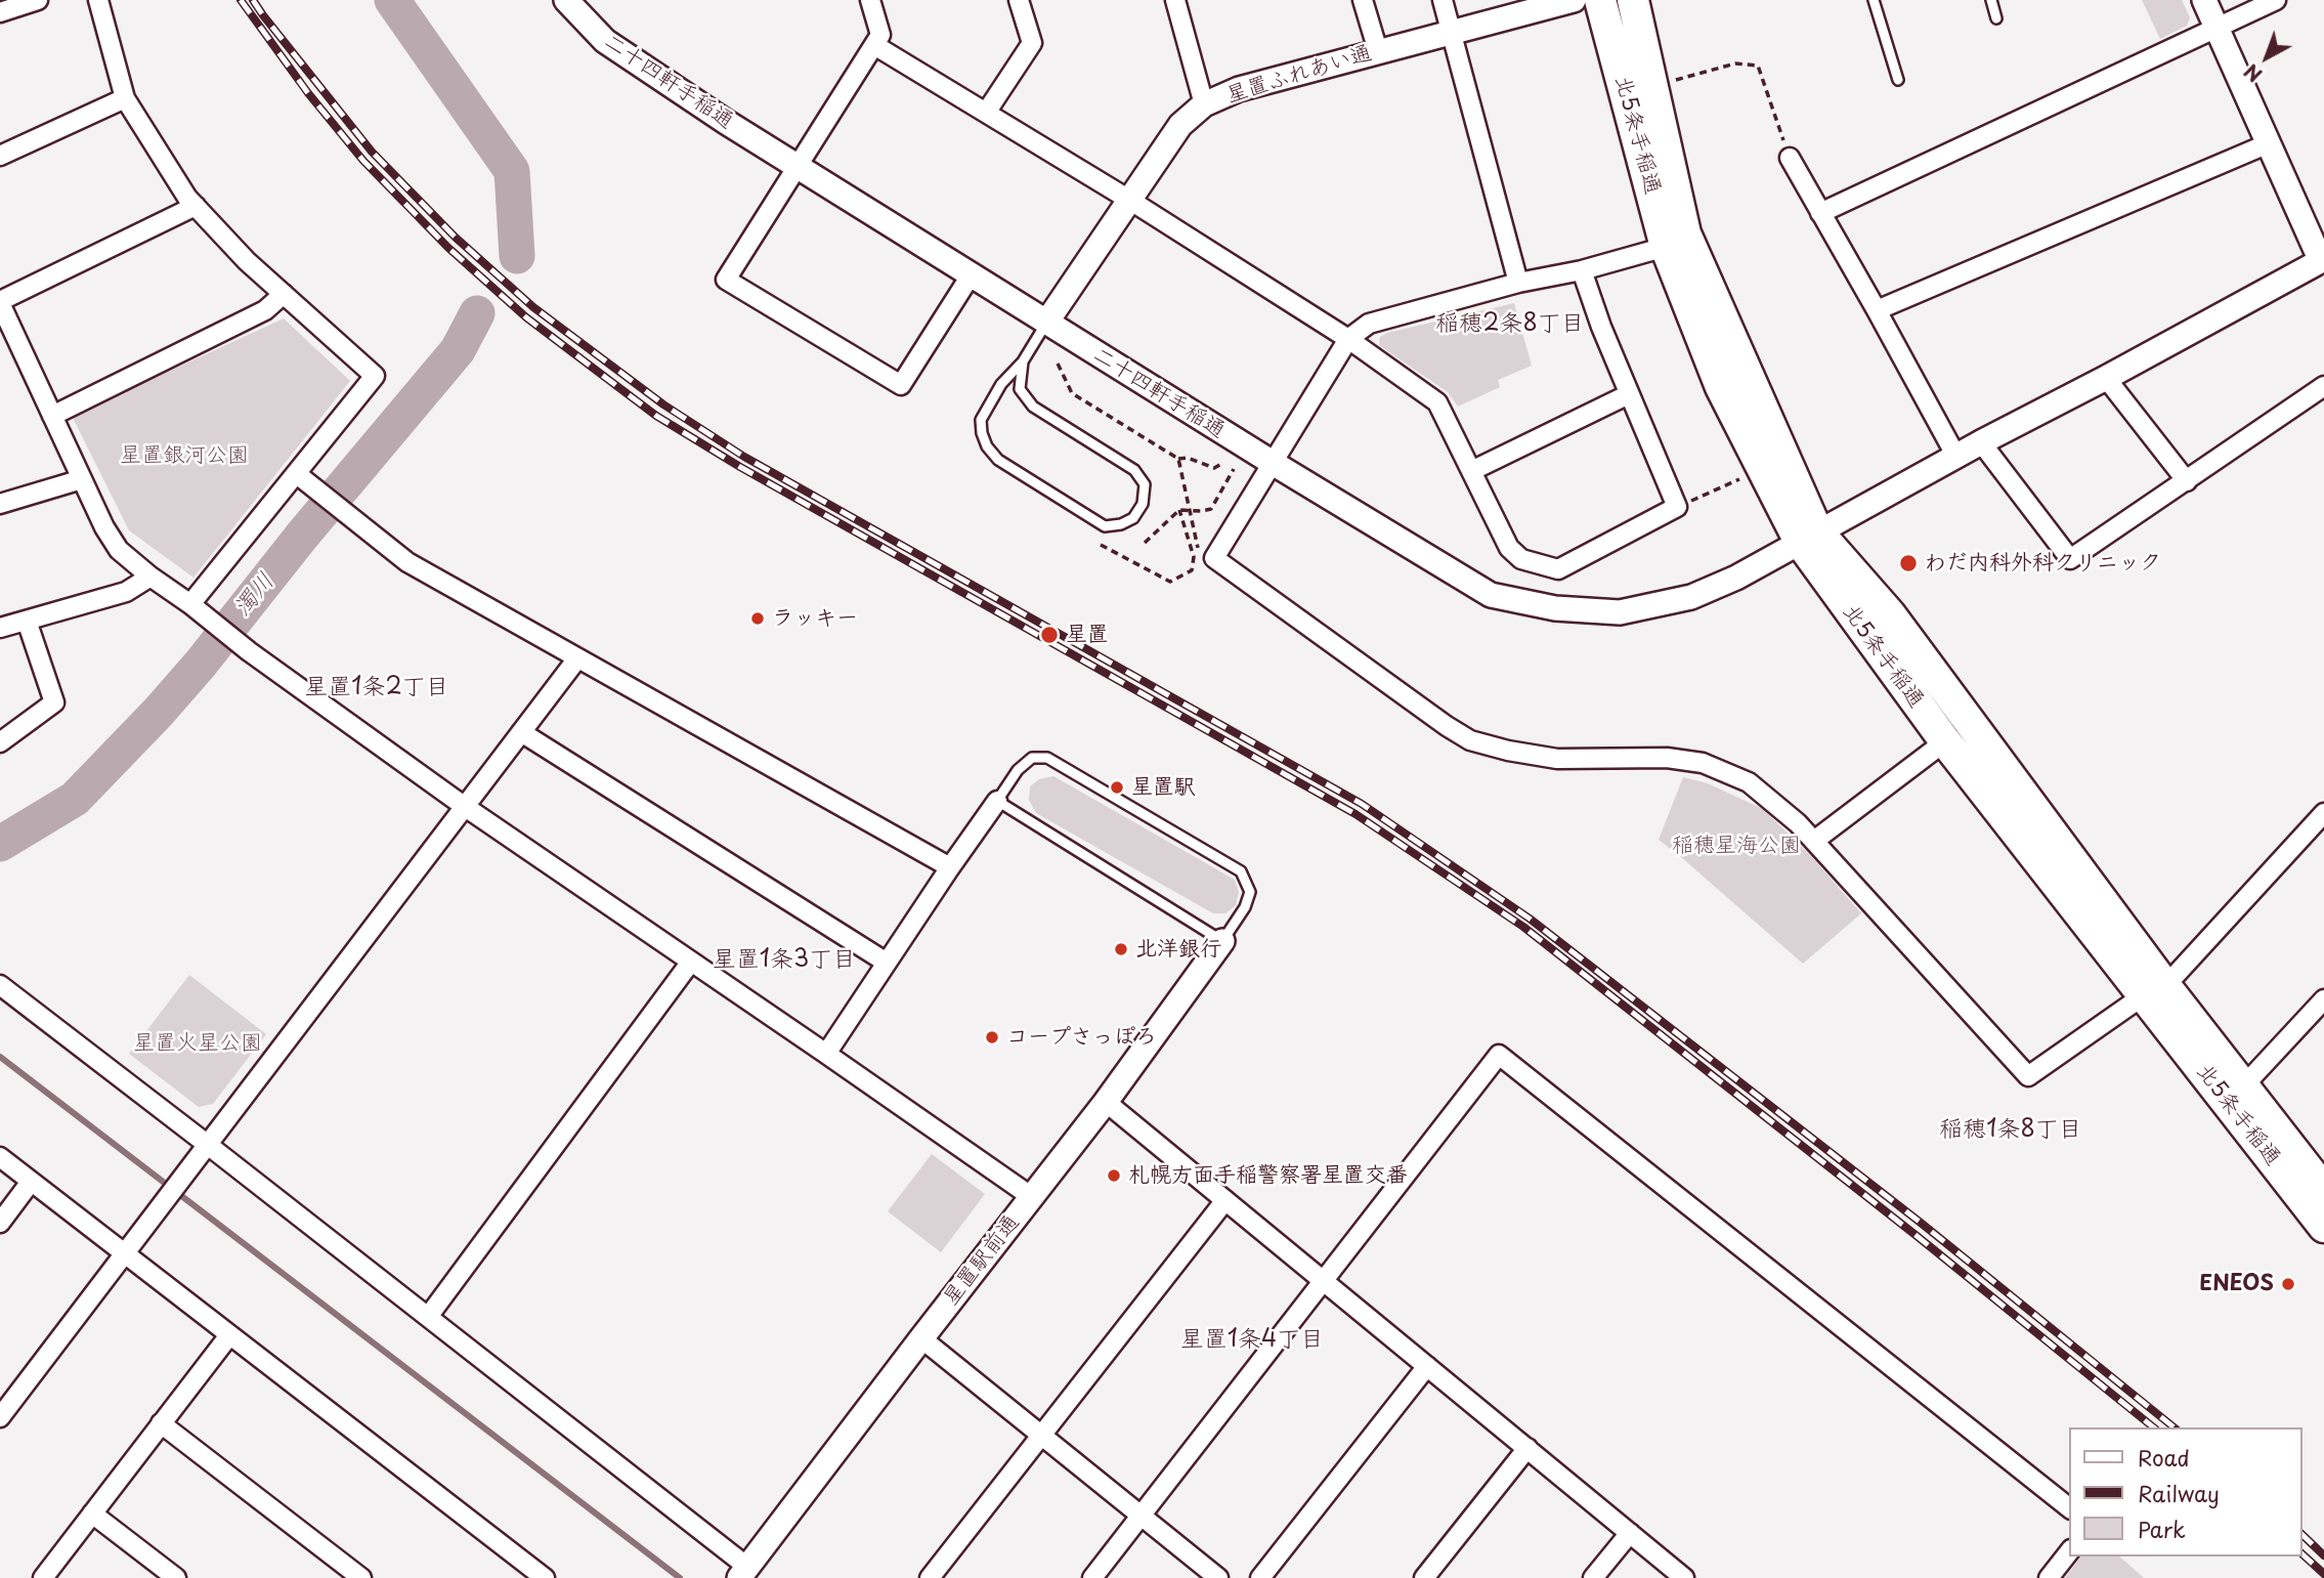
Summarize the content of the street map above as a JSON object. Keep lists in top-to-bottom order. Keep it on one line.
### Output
{"streets":{"highway":["北5条手稲通"],"street":["星置ふれあい通","二十四軒手稲通","星置駅前通"]},"crossings":[["星置ふれあい通","二十四軒手稲通"],["二十四軒手稲通","北5条手稲通"]],"districts":["稲穂2条8丁目","星置1条2丁目","星置1条3丁目","稲穂1条8丁目","星置1条4丁目"],"water":["濁川"],"parks":["星置銀河公園","稲穂星海公園","星置火星公園"],"places":["わだ内科外科クリニック","ラッキー","星置","星置駅","北洋銀行","コープさっぽろ","札幌方面手稲警察署星置交番","ENEOS"],"legend":["Road","Railway","Park"],"north":"bottom left"}
